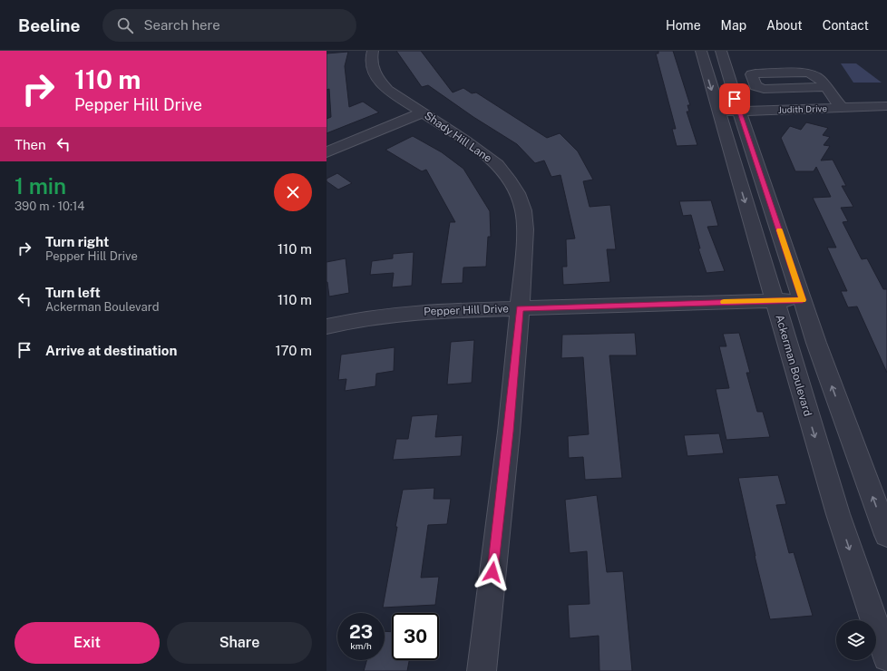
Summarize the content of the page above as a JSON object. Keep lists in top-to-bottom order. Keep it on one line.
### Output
{"streets":{"street":["Judith Drive","Shady Hill Lane","Pepper Hill Drive","Ackerman Boulevard"]},"crossings":[["Judith Drive","Ackerman Boulevard"],["Shady Hill Lane","Pepper Hill Drive"],["Pepper Hill Drive","Ackerman Boulevard"]],"page":{"header":"Beeline","search":"Search here","nav":["Home","Map","About","Contact"],"turn":["110 m","Pepper Hill Drive"],"then":"Then","heading":["1 min","390 m · 10:14"],"list":[{"name":"Turn right","note":"Pepper Hill Drive","value":"110 m"},{"name":"Turn left","note":"Ackerman Boulevard","value":"110 m"},{"name":"Arrive at destination","value":"170 m"}],"speed":"23 km/h","limit":"30","buttons":["Exit","Share"]}}
